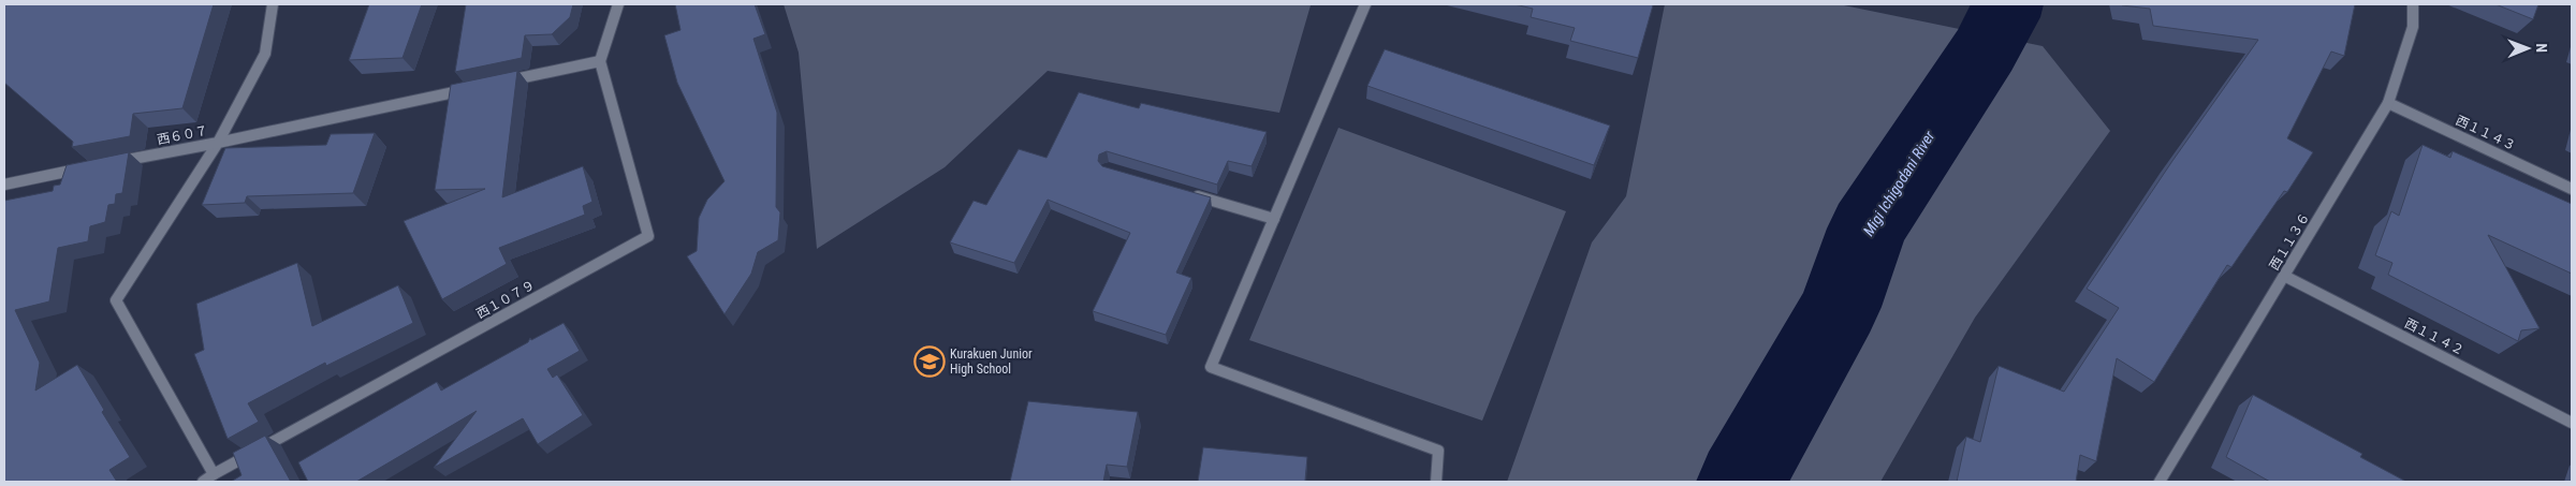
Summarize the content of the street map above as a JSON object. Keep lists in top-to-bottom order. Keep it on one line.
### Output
{"streets":{"street":["西１１４３","西６０７","西１１３６","西１０７９","西１１４２"]},"crossings":[["西１１４３","西１１３６"],["西１１３６","西１１４２"]],"water":["Migi Ichigodani River"],"places":{"school or university":["Kurakuen Junior High School"]},"north":"right"}
